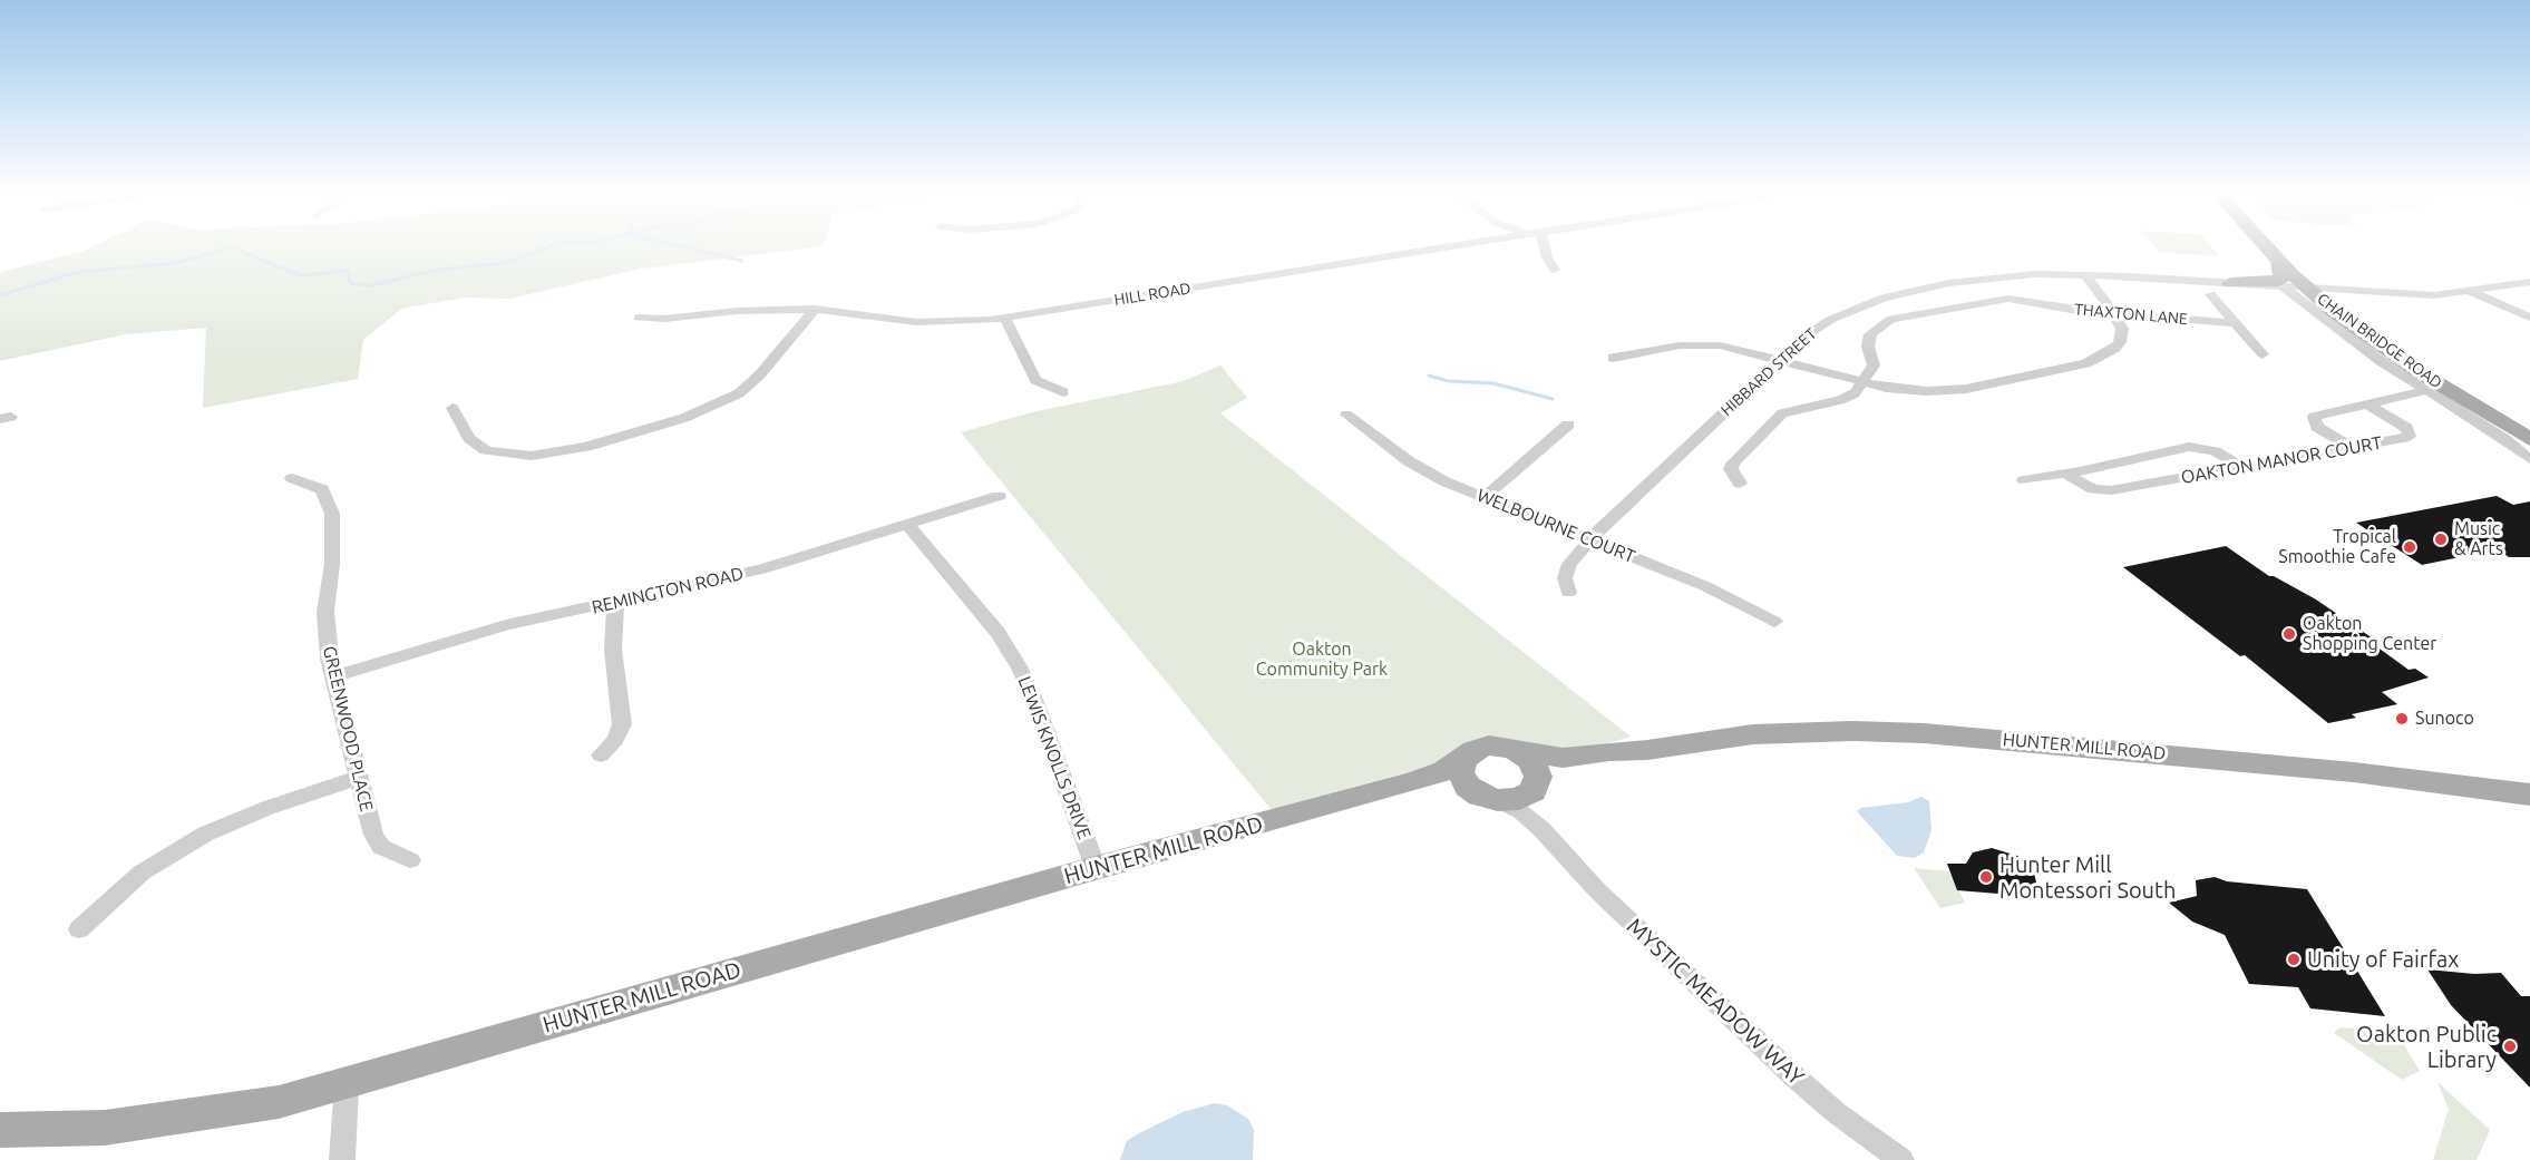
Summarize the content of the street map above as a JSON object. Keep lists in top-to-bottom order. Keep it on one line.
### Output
{"streets":{"main road":["CHAIN BRIDGE ROAD","HUNTER MILL ROAD"],"street":["HILL ROAD","THAXTON LANE","HIBBARD STREET","OAKTON MANOR COURT","WELBOURNE COURT","REMINGTON ROAD","GREENWOOD PLACE","LEWIS KNOLLS DRIVE","MYSTIC MEADOW WAY"]},"crossings":[["CHAIN BRIDGE ROAD","HIBBARD STREET"],["HIBBARD STREET","WELBOURNE COURT"],["REMINGTON ROAD","GREENWOOD PLACE"],["REMINGTON ROAD","LEWIS KNOLLS DRIVE"],["HUNTER MILL ROAD","LEWIS KNOLLS DRIVE"],["HUNTER MILL ROAD","MYSTIC MEADOW WAY"]],"parks":["Oakton Community Park"],"places":["Music & Arts","Tropical Smoothie Cafe","Oakton Shopping Center","Sunoco","Hunter Mill Montessori South","Unity of Fairfax","Oakton Public Library"]}
